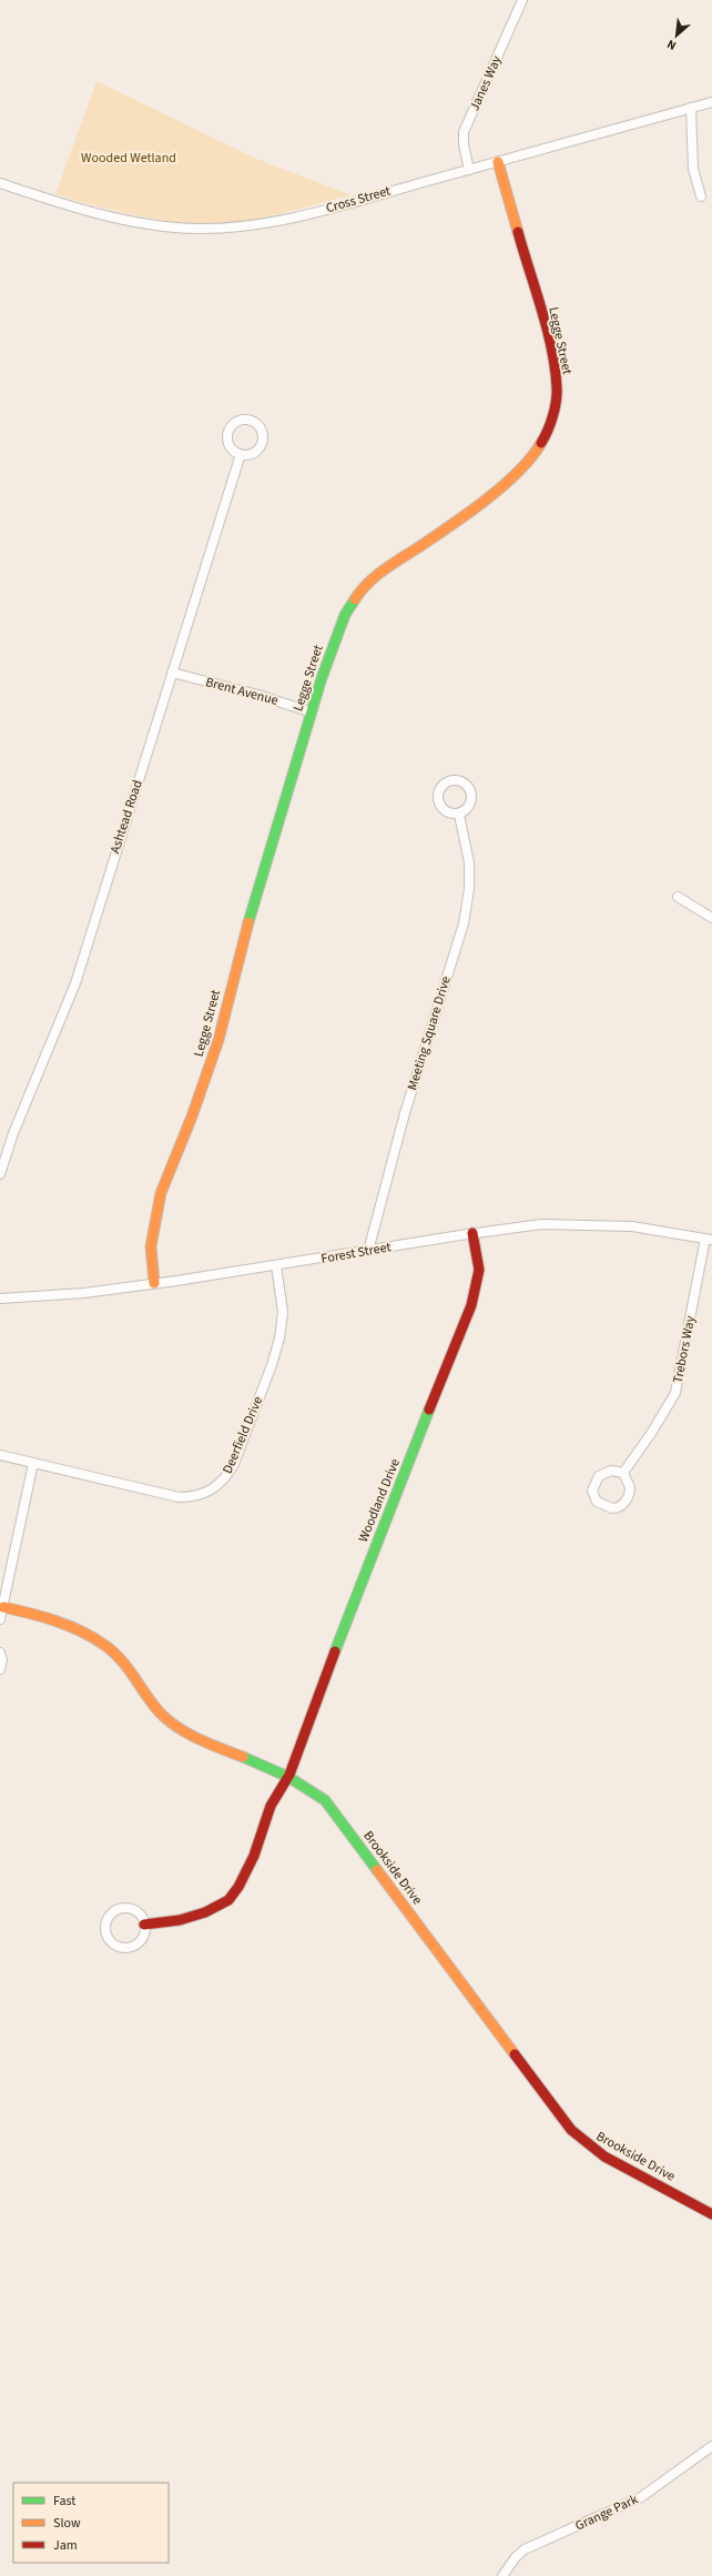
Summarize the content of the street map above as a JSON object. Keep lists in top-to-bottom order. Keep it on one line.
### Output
{"streets":{"street":["Janes Way","Cross Street","Legge Street","Brent Avenue","Ashtead Road","Meeting Square Drive","Forest Street","Trebors Way","Deerfield Drive","Woodland Drive","Brookside Drive","Grange Park"]},"crossings":[["Janes Way","Cross Street"],["Cross Street","Legge Street"],["Legge Street","Brent Avenue"],["Legge Street","Forest Street"],["Brent Avenue","Ashtead Road"],["Meeting Square Drive","Forest Street"],["Forest Street","Trebors Way"],["Forest Street","Deerfield Drive"],["Forest Street","Woodland Drive"],["Woodland Drive","Brookside Drive"]],"parks":["Wooded Wetland"],"legend":["Fast","Slow","Jam"],"north":"bottom left"}
